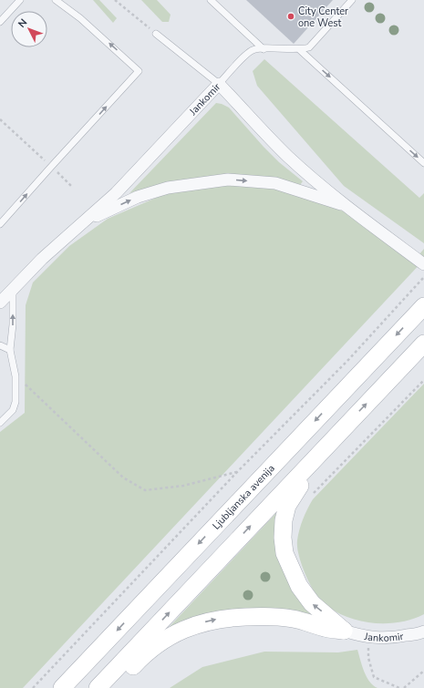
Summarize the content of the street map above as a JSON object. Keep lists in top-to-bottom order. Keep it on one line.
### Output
{"streets":{"main road":["Ljubljanska avenija"],"street":["Jankomir"]},"places":["City Center one West"],"north":"top left"}
